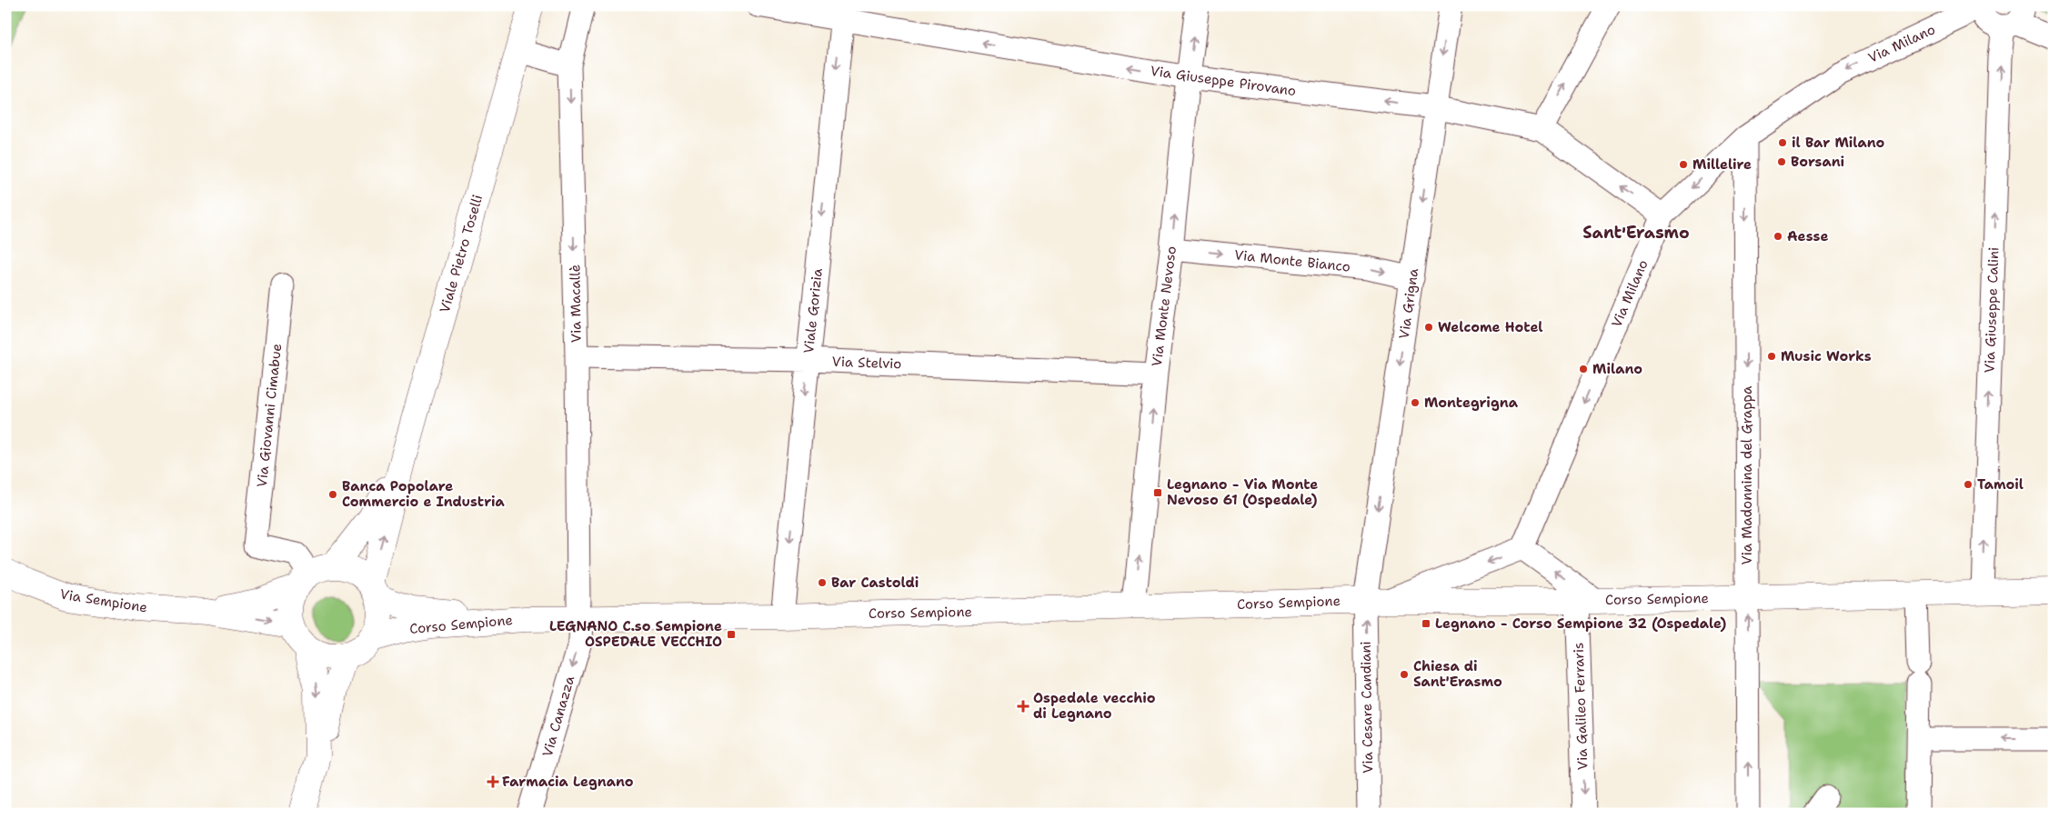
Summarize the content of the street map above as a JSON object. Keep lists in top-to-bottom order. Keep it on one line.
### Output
{"streets":{"main road":["Viale Pietro Toselli","Corso Sempione","Via Sempione"],"street":["Via Milano","Via Giuseppe Pirovano","Via Monte Bianco","Via Macallè","Via Grigna","Via Monte Nevoso","Via Giuseppe Calini","Viale Gorizia","Via Stelvio","Via Giovanni Cimabue","Via Madonnina del Grappa","Via Galileo Ferraris","Via Cesare Candiani","Via Canazza"]},"crossings":[["Via Milano","Via Giuseppe Pirovano"],["Via Milano","Via Madonnina del Grappa"],["Via Giuseppe Pirovano","Via Grigna"],["Via Giuseppe Pirovano","Via Monte Nevoso"],["Via Giuseppe Pirovano","Viale Gorizia"],["Viale Pietro Toselli","Via Giovanni Cimabue"],["Viale Pietro Toselli","Corso Sempione"],["Viale Pietro Toselli","Via Sempione"],["Via Monte Bianco","Via Grigna"],["Via Monte Bianco","Via Monte Nevoso"],["Via Macallè","Via Stelvio"],["Via Macallè","Corso Sempione"],["Via Macallè","Via Canazza"],["Via Grigna","Corso Sempione"],["Via Grigna","Via Cesare Candiani"],["Via Monte Nevoso","Via Stelvio"],["Via Monte Nevoso","Corso Sempione"],["Via Giuseppe Calini","Corso Sempione"],["Viale Gorizia","Via Stelvio"],["Viale Gorizia","Corso Sempione"],["Via Giovanni Cimabue","Corso Sempione"],["Via Giovanni Cimabue","Via Sempione"],["Via Madonnina del Grappa","Corso Sempione"],["Corso Sempione","Via Sempione"],["Corso Sempione","Via Galileo Ferraris"],["Corso Sempione","Via Cesare Candiani"],["Corso Sempione","Via Canazza"]],"one_way":["Via Milano","Via Giuseppe Pirovano","Via Monte Bianco","Via Macallè","Via Grigna","Via Monte Nevoso","Via Giuseppe Calini","Viale Gorizia","Via Galileo Ferraris","Via Cesare Candiani","Via Canazza"],"districts":["Sant'Erasmo"],"places":{"other":["il Bar Milano","Borsani","Millelire","Aesse","Welcome Hotel","Music Works","Milano","Montegrigna","Tamoil","Banca Popolare Commercio e Industria","Bar Castoldi","Chiesa di Sant'Erasmo"],"transit":["Legnano - Via Monte Nevoso 61 (Ospedale)","Legnano - Corso Sempione 32 (Ospedale)","LEGNANO C.so Sempione OSPEDALE VECCHIO"],"health":["Ospedale vecchio di Legnano","Farmacia Legnano"]}}
